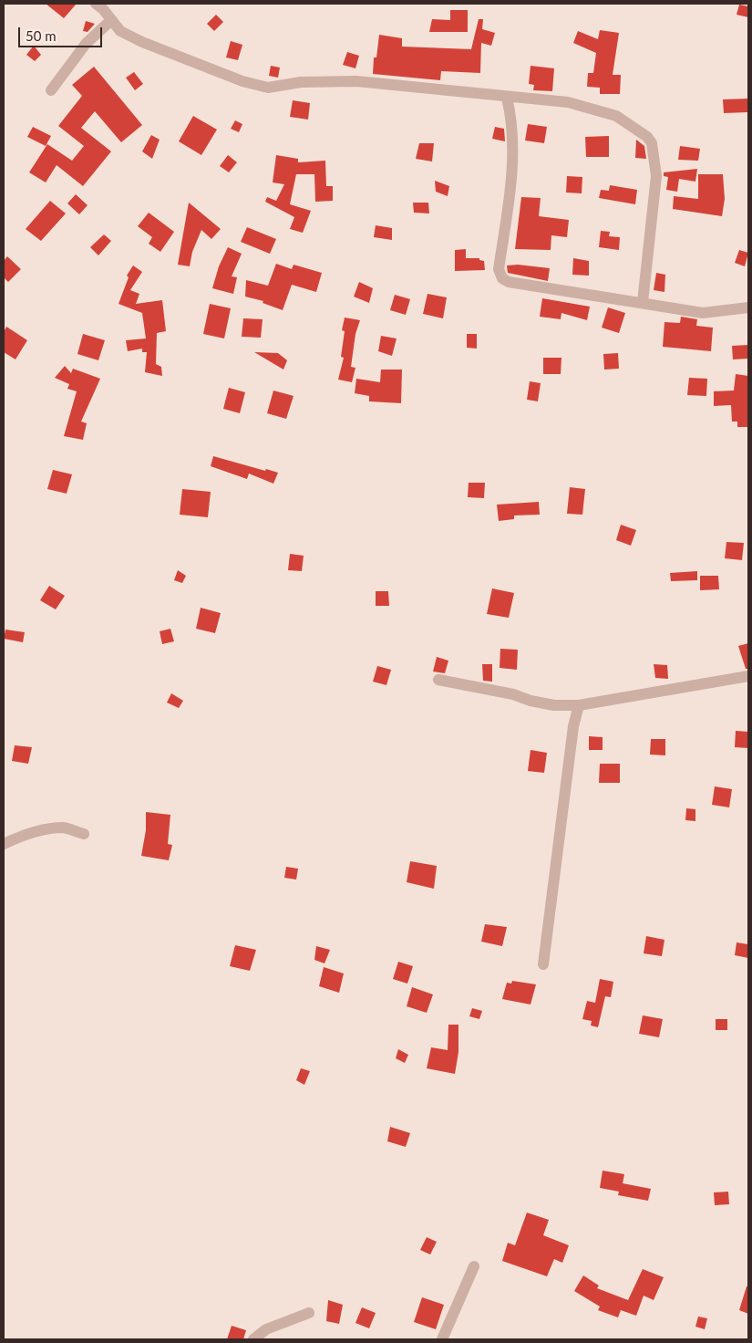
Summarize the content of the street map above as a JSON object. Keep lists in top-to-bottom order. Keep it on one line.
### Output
{"scale_bar":"50 m"}
